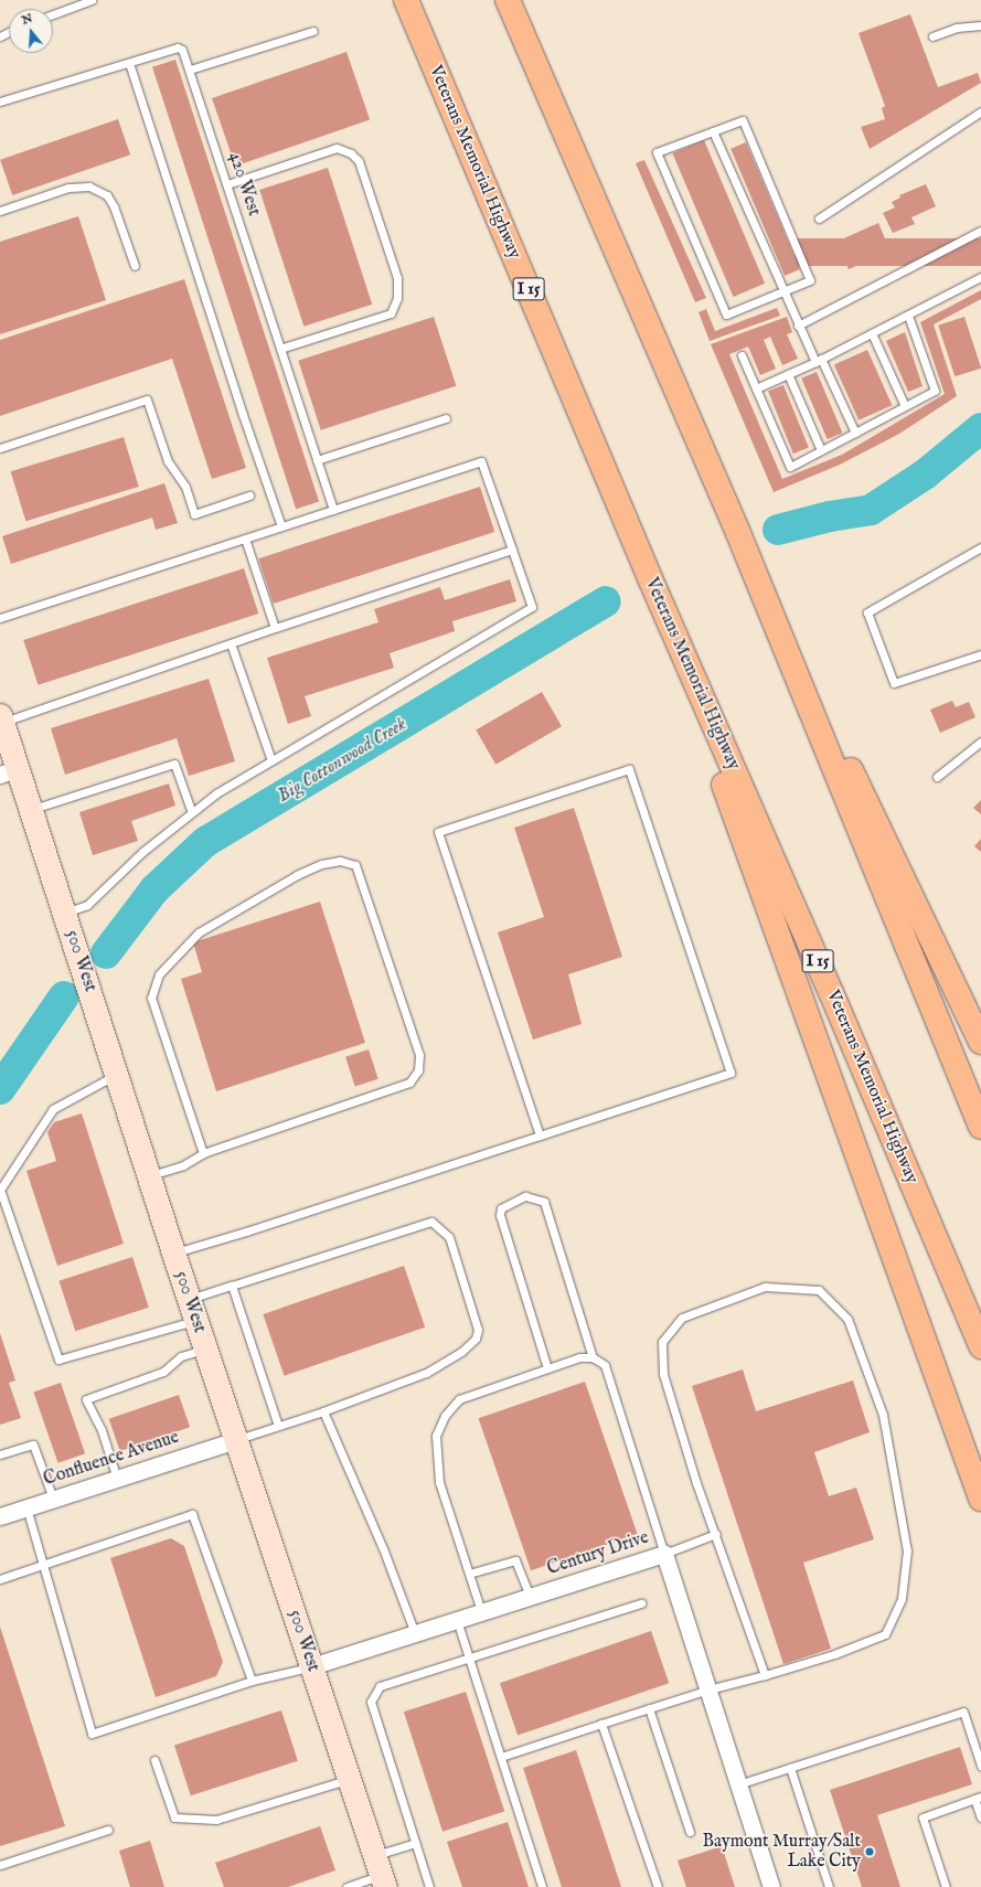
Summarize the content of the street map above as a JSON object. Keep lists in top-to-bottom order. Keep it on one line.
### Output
{"streets":{"highway":["Veterans Memorial Highway","I 15"],"main road":["500 West"],"street":["Confluence Avenue","Century Drive"],"lane":["420 West"]},"crossings":[["500 West","Confluence Avenue"],["500 West","Century Drive"]],"water":["Big Cottonwood Creek"],"places":["Baymont Murray/Salt Lake City"],"north":"top"}
